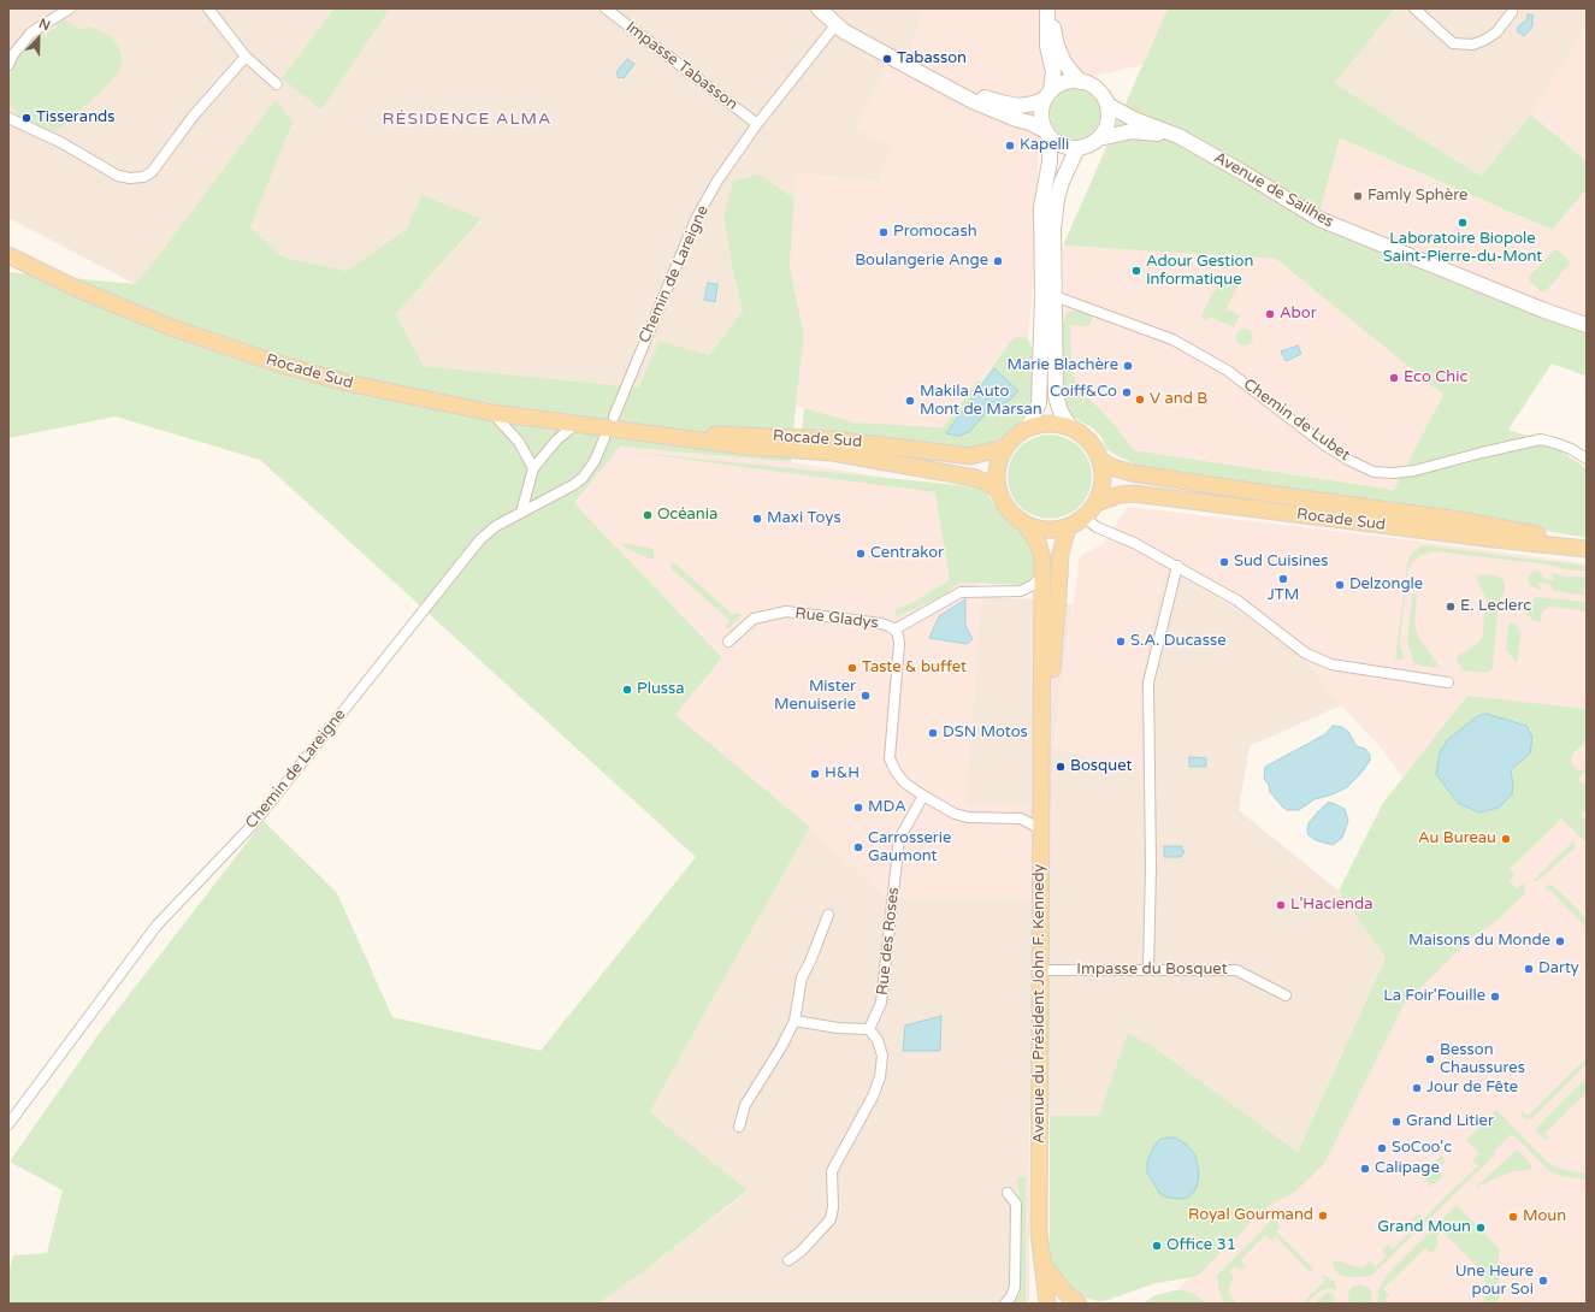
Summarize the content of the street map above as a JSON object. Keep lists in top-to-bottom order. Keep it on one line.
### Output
{"streets":{"main road":["Rocade Sud","Avenue du Président John F. Kennedy"],"street":["Impasse Tabasson","Avenue de Sailhes","Chemin de Lareigne","Chemin de Lubet","Rue Gladys","Rue des Roses","Impasse du Bosquet"]},"crossings":[["Impasse Tabasson","Chemin de Lareigne"],["Rocade Sud","Avenue du Président John F. Kennedy"],["Impasse du Bosquet","Avenue du Président John F. Kennedy"]],"districts":["RÉSIDENCE ALMA"],"places":["Tabasson","Tisserands","Kapelli","Famly Sphère","Laboratoire Biopole Saint-Pierre-du-Mont","Promocash","Boulangerie Ange","Adour Gestion Informatique","Abor","Marie Blachère","Eco Chic","Coiff&Co","V and B","Makila Auto Mont de Marsan","Océania","Maxi Toys","Centrakor","Sud Cuisines","JTM","Delzongle","E. Leclerc","S.A. Ducasse","Taste & buffet","Plussa","Mister Menuiserie","DSN Motos","Bosquet","H&H","MDA","Au Bureau","Carrosserie Gaumont","L'Hacienda","Maisons du Monde","Darty","La Foir'Fouille","Besson Chaussures","Jour de Fête","Grand Litier","SoCoo'c","Calipage","Royal Gourmand","Moun","Grand Moun","Office 31","Une Heure pour Soi"],"north":"top right"}
